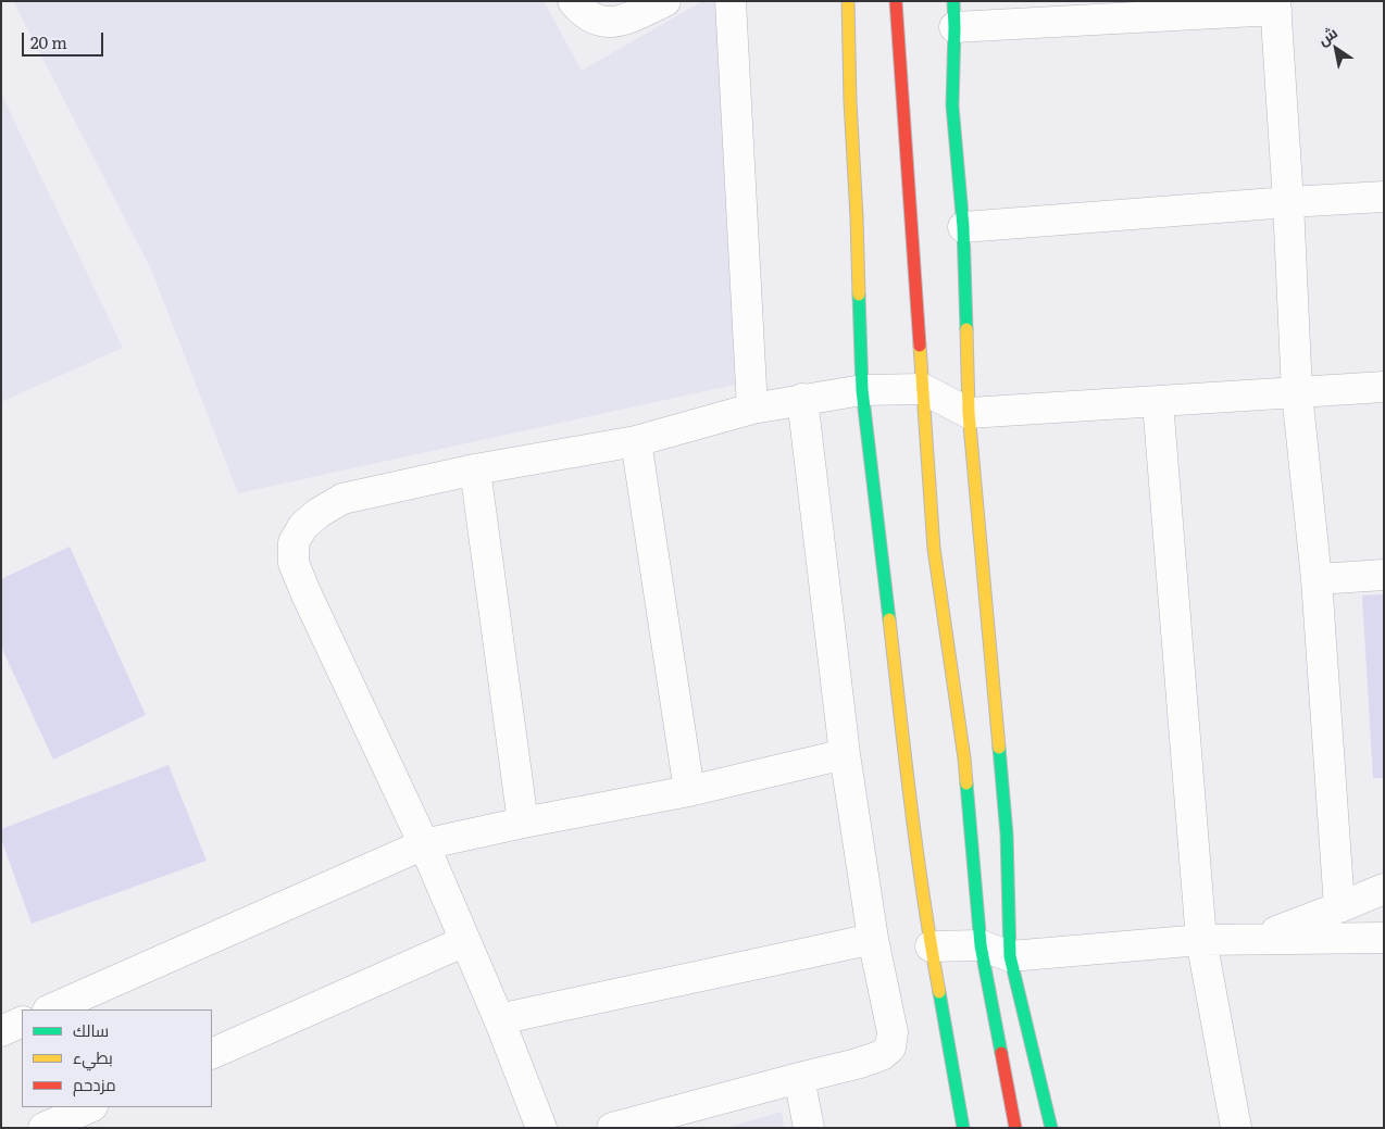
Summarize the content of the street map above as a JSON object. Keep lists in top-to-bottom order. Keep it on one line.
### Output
{"legend":["سالك","بطيء","مزدحم"],"scale_bar":"20 m","north":"top left"}
